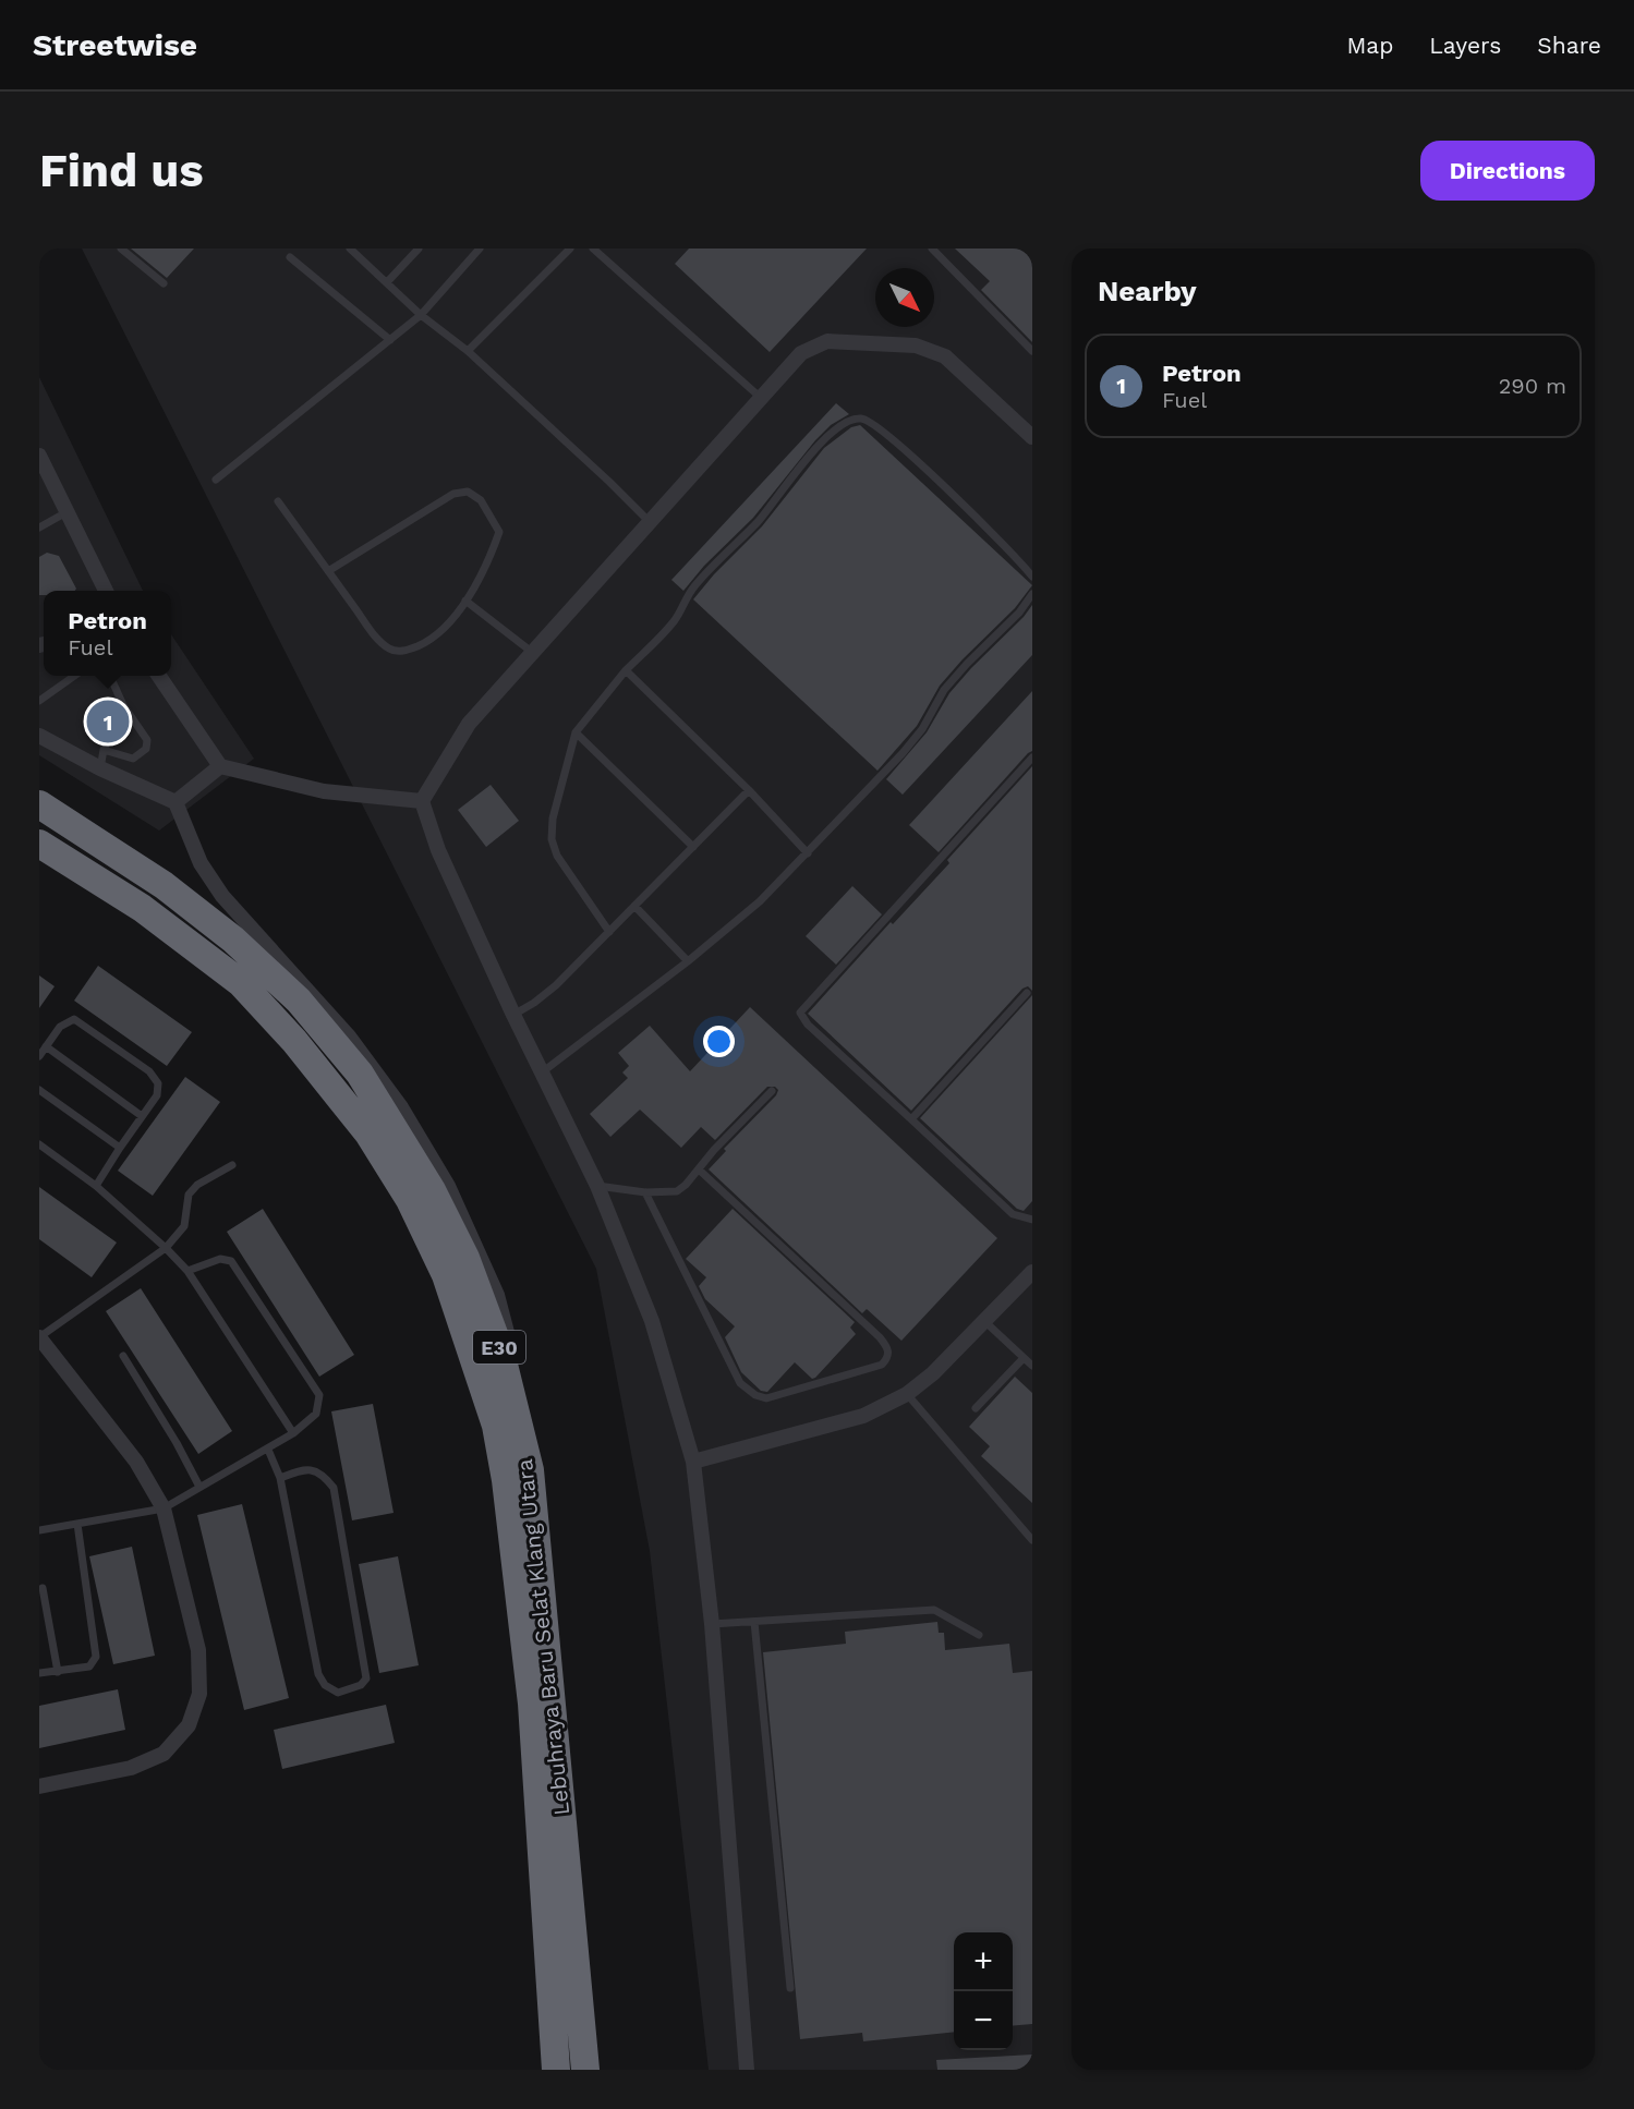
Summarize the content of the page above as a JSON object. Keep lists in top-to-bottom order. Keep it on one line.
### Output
{"streets":{"highway":["E30","Lebuhraya Baru Selat Klang Utara"]},"north":"bottom right","page":{"header":"Streetwise","nav":["Map","Layers","Share"],"buttons":"Directions","title":"Find us","heading":"Nearby","list":[{"mark":"1","name":"Petron","note":"Fuel","value":"290 m"}],"popup":["Petron","Fuel"],"pins":"1","map_buttons":["+","−"]}}
